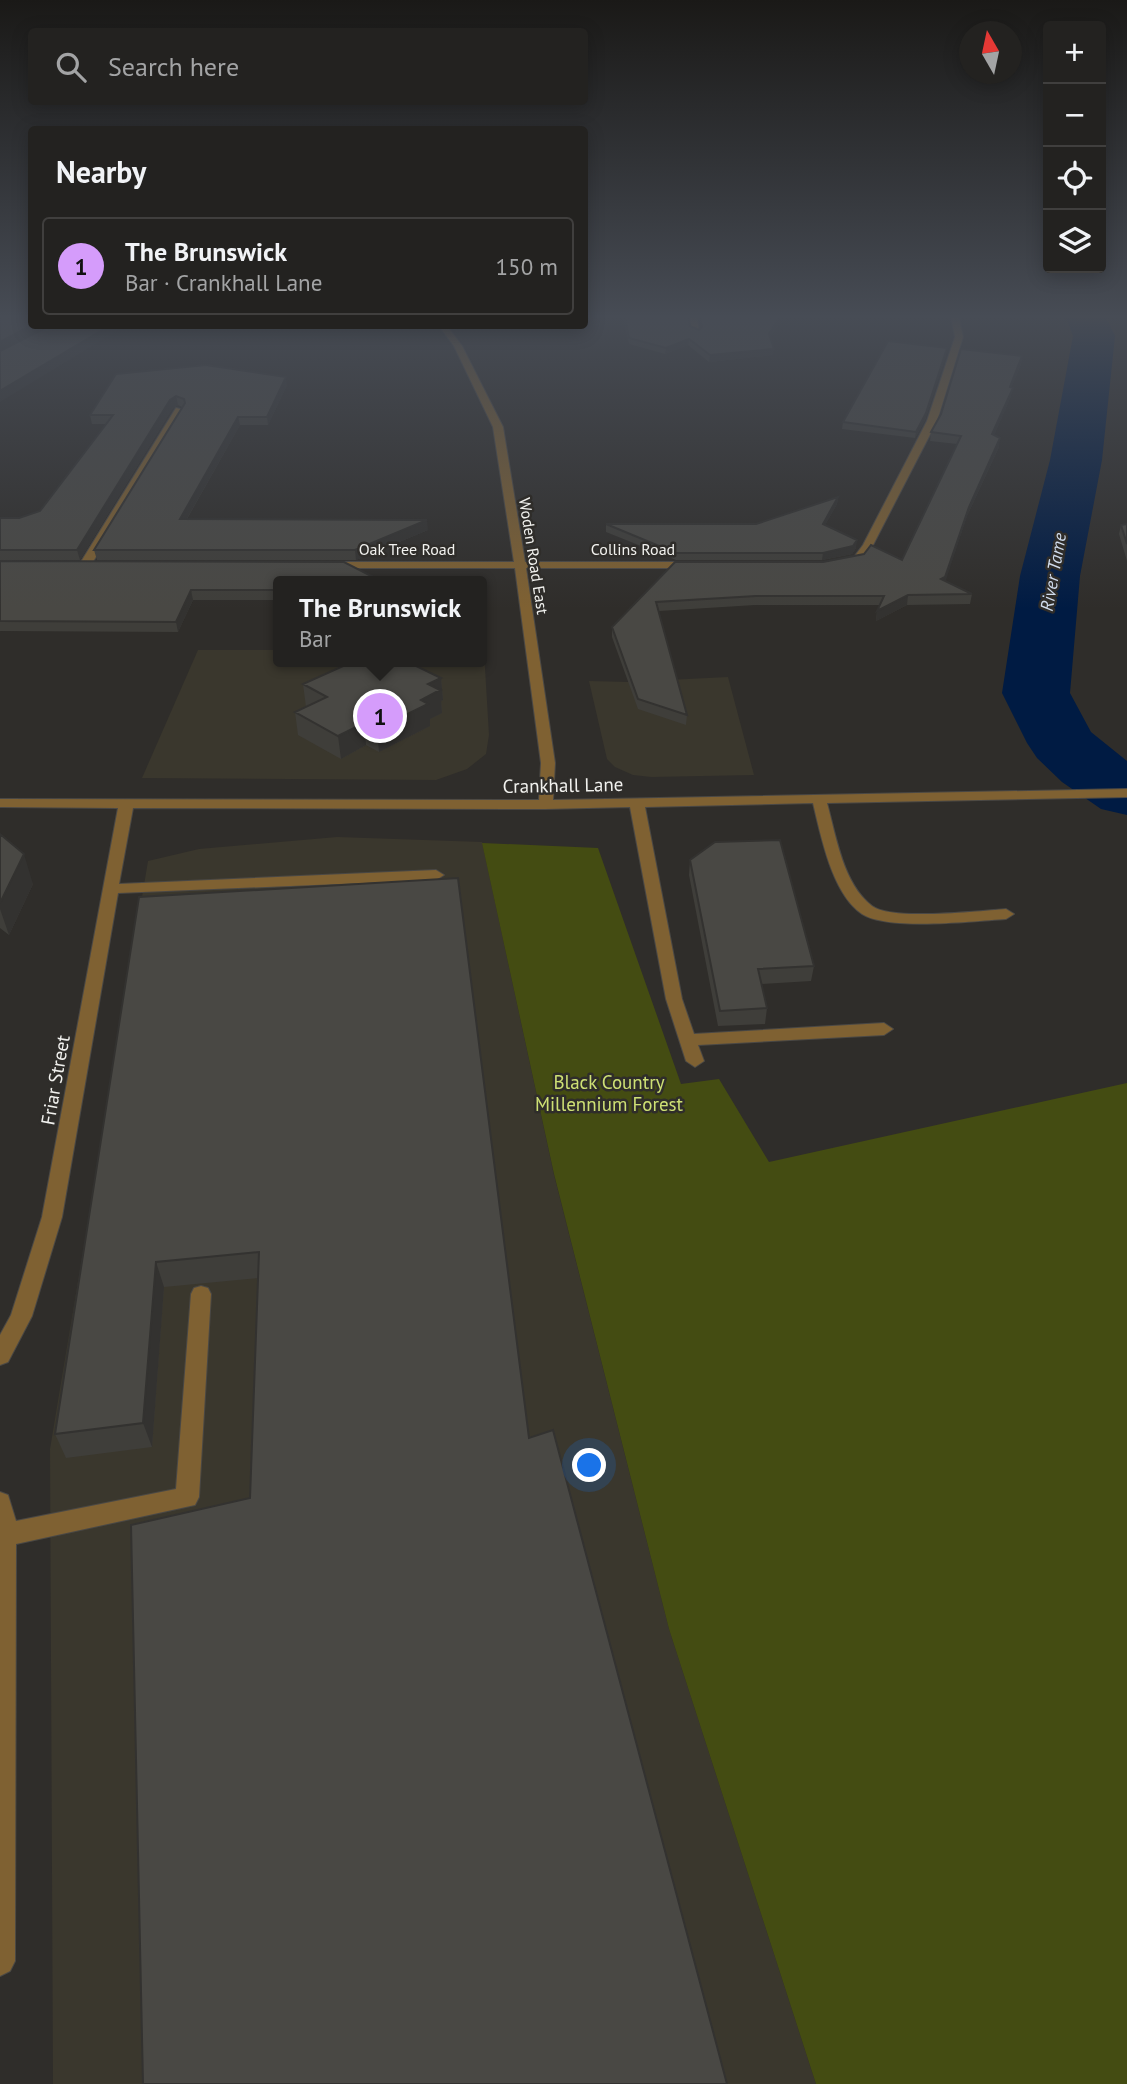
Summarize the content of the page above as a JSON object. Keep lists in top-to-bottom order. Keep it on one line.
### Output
{"streets":{"street":["Oak Tree Road","Collins Road","Woden Road East","Crankhall Lane","Friar Street"]},"crossings":[["Oak Tree Road","Collins Road"],["Oak Tree Road","Woden Road East"],["Collins Road","Woden Road East"],["Woden Road East","Crankhall Lane"],["Crankhall Lane","Friar Street"]],"water":["River Tame"],"parks":["Black Country Millennium Forest"],"north":"top","page":{"map_buttons":["+","−"],"search":"Search here","heading":"Nearby","list":[{"mark":"1","name":"The Brunswick","note":"Bar · Crankhall Lane","value":"150 m"}],"popup":["The Brunswick","Bar"],"pins":"1"}}
